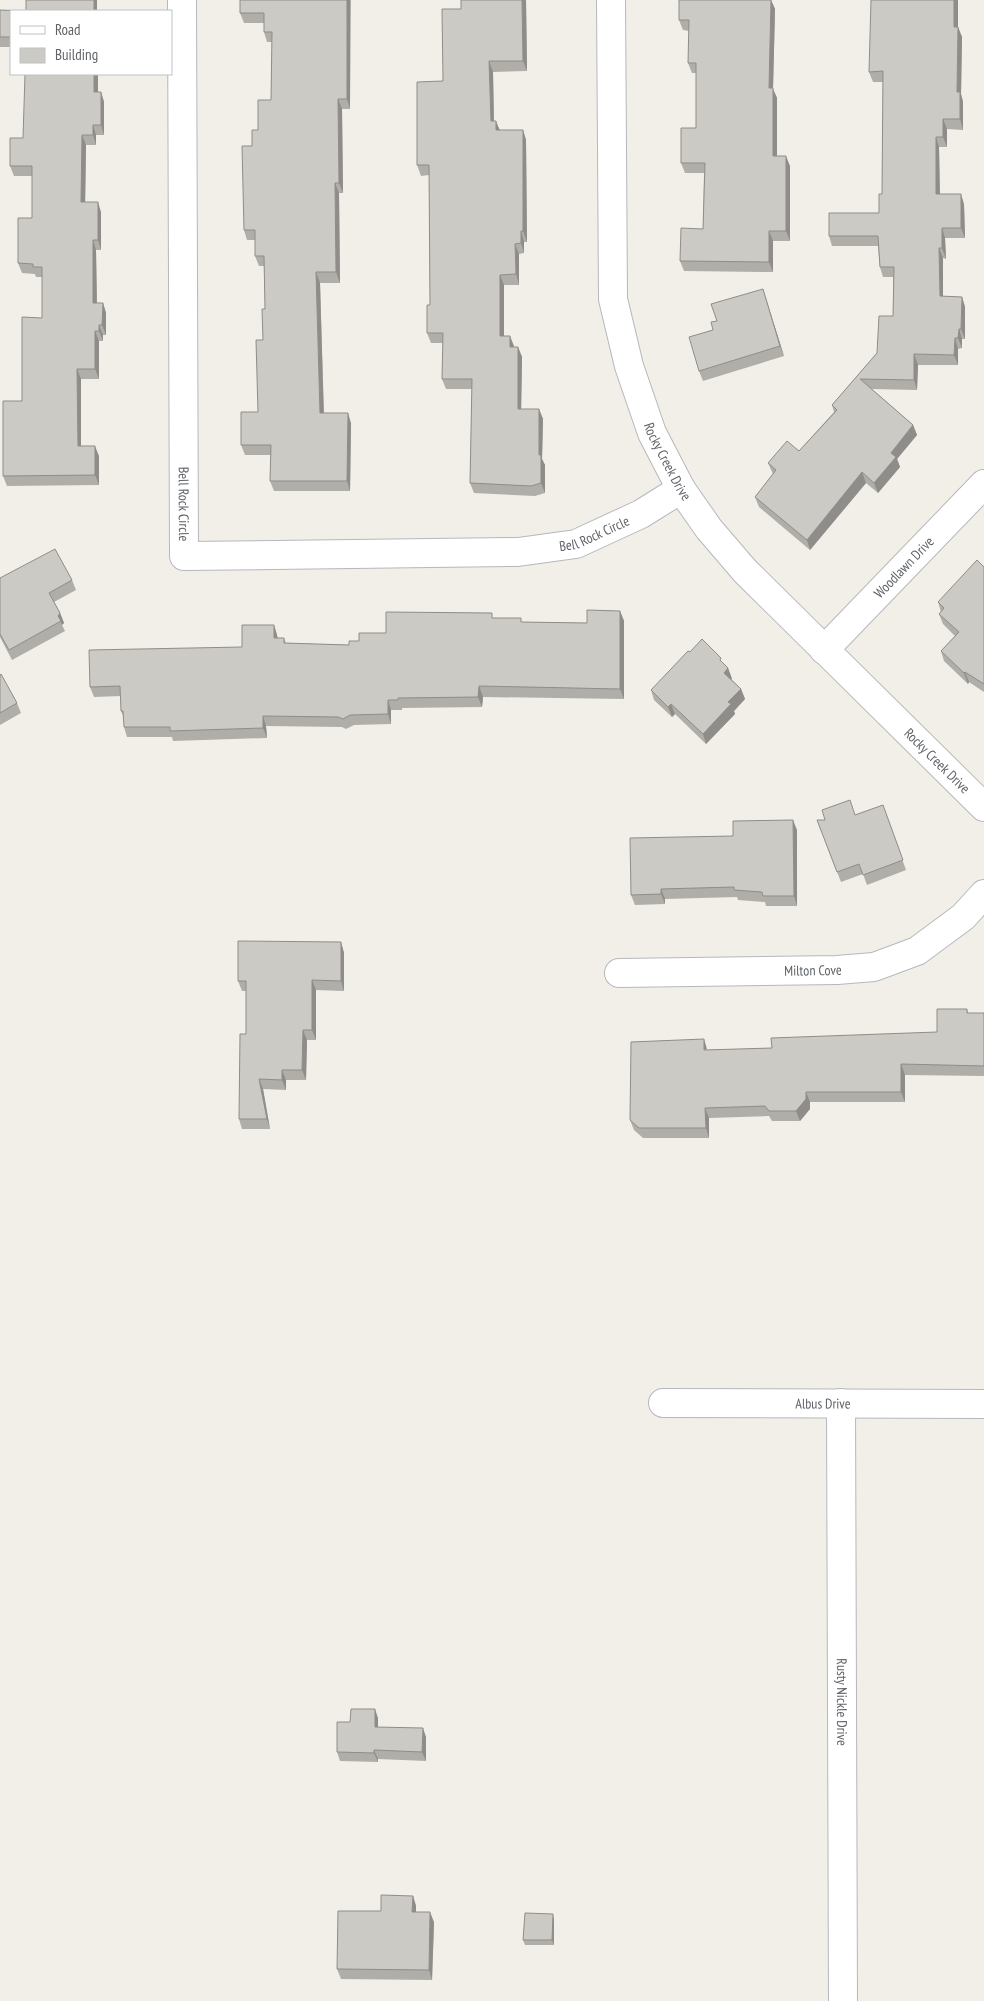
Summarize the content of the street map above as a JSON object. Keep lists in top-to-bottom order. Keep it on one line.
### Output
{"streets":{"street":["Rocky Creek Drive","Bell Rock Circle","Woodlawn Drive","Milton Cove","Albus Drive","Rusty Nickle Drive"]},"crossings":[["Rocky Creek Drive","Bell Rock Circle"],["Rocky Creek Drive","Woodlawn Drive"],["Albus Drive","Rusty Nickle Drive"]],"legend":["Road","Building"]}
